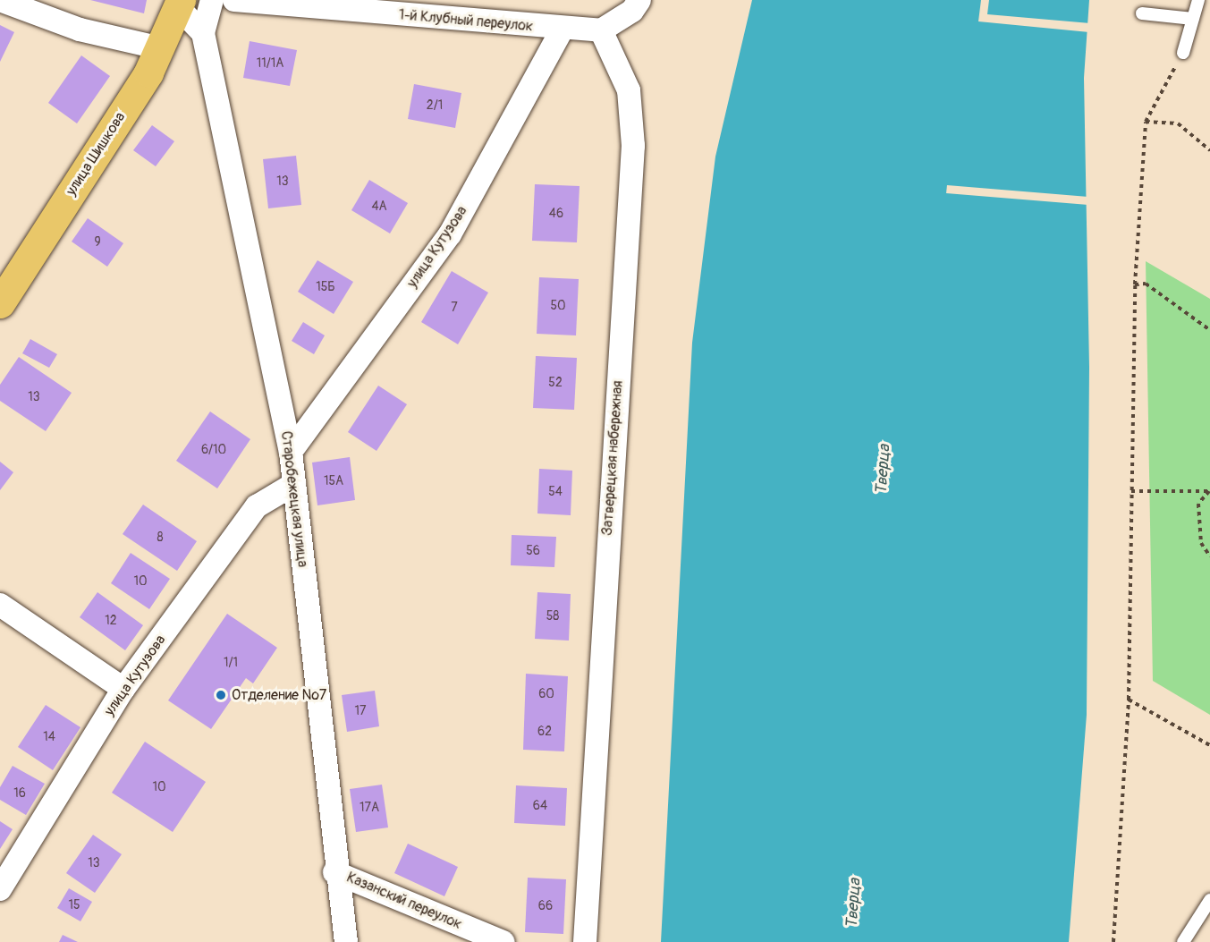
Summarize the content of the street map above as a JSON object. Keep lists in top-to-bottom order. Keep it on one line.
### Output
{"streets":{"main road":["улица Шишкова"],"street":["1-й Клубный переулок","улица Кутузова","Затверецкая набережная","Старобежецкая улица","Казанский переулок"]},"crossings":[["1-й Клубный переулок","улица Кутузова"],["1-й Клубный переулок","Затверецкая набережная"],["улица Кутузова","Старобежецкая улица"],["Старобежецкая улица","Казанский переулок"]],"water":["Тверца"],"places":["Отделение №7"],"house_numbers":["11/1А","2/1","13","4А","46","9","15Б","50","7","52","13","6/10","15А","54","8","56","10","58","12","1/1","60","17","62","14","10","16","64","17А","13","15","66"]}
